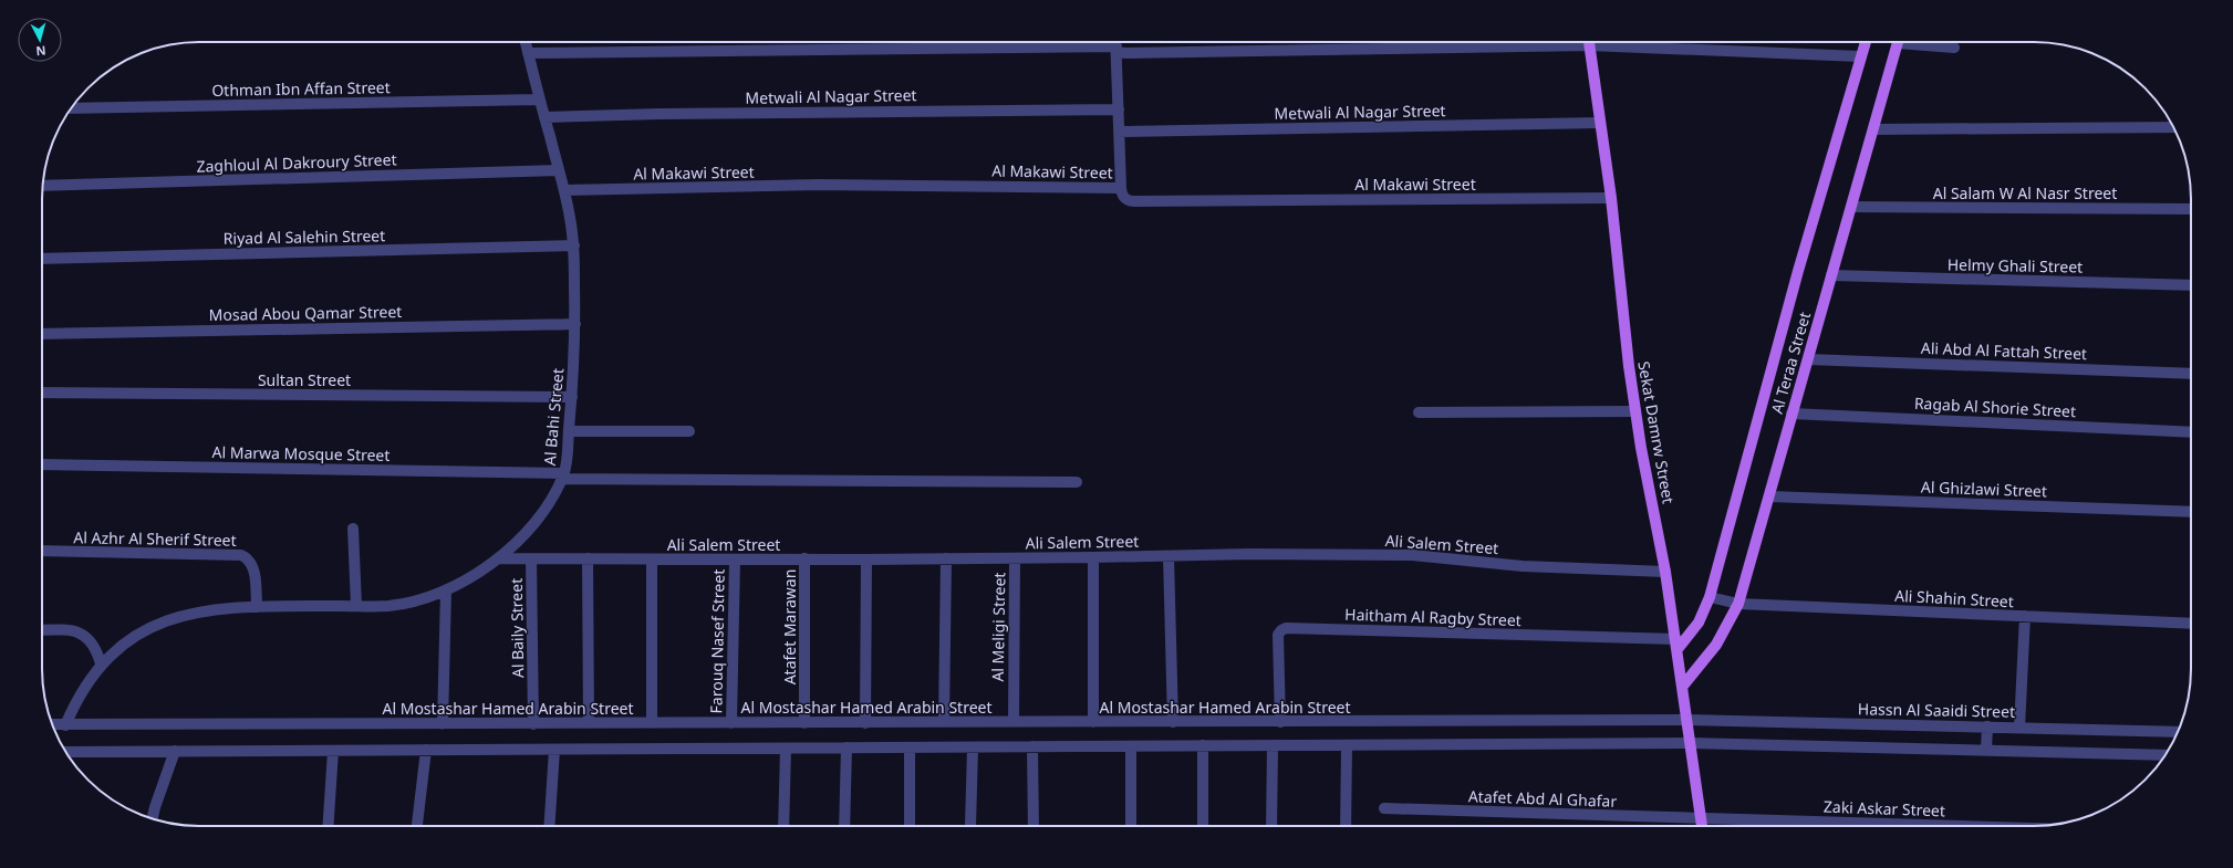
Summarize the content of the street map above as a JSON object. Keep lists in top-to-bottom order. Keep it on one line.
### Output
{"streets":{"main road":["Al Teraa Street","Sekat Damrw Street"],"street":["Othman Ibn Affan Street","Metwali Al Nagar Street","Zaghloul Al Dakroury Street","Al Makawi Street","Al Salam W Al Nasr Street","Riyad Al Salehin Street","Helmy Ghali Street","Mosad Abou Qamar Street","Ali Abd Al Fattah Street","Sultan Street","Ragab Al Shorie Street","Al Bahi Street","Al Marwa Mosque Street","Al Ghizlawi Street","Al Azhr Al Sherif Street","Ali Salem Street","Ali Shahin Street","Haitham Al Ragby Street","Atafet Marawan","Al Meligi Street","Al Baily Street","Farouq Nasef Street","Al Mostashar Hamed Arabin Street","Hassn Al Saaidi Street","Atafet Abd Al Ghafar","Zaki Askar Street"]},"crossings":[["Othman Ibn Affan Street","Al Bahi Street"],["Metwali Al Nagar Street","Al Bahi Street"],["Metwali Al Nagar Street","Sekat Damrw Street"],["Zaghloul Al Dakroury Street","Al Bahi Street"],["Al Makawi Street","Al Bahi Street"],["Al Makawi Street","Sekat Damrw Street"],["Al Salam W Al Nasr Street","Al Teraa Street"],["Riyad Al Salehin Street","Al Bahi Street"],["Helmy Ghali Street","Al Teraa Street"],["Mosad Abou Qamar Street","Al Bahi Street"],["Ali Abd Al Fattah Street","Al Teraa Street"],["Al Teraa Street","Ragab Al Shorie Street"],["Al Teraa Street","Sekat Damrw Street"],["Al Teraa Street","Al Ghizlawi Street"],["Al Teraa Street","Ali Shahin Street"],["Al Teraa Street","Haitham Al Ragby Street"],["Sultan Street","Al Bahi Street"],["Al Bahi Street","Al Marwa Mosque Street"],["Al Bahi Street","Al Azhr Al Sherif Street"],["Al Bahi Street","Ali Salem Street"],["Al Bahi Street","Al Mostashar Hamed Arabin Street"],["Sekat Damrw Street","Ali Salem Street"],["Sekat Damrw Street","Haitham Al Ragby Street"],["Sekat Damrw Street","Al Mostashar Hamed Arabin Street"],["Sekat Damrw Street","Hassn Al Saaidi Street"],["Sekat Damrw Street","Atafet Abd Al Ghafar"],["Sekat Damrw Street","Zaki Askar Street"],["Ali Salem Street","Atafet Marawan"],["Ali Salem Street","Al Meligi Street"],["Ali Salem Street","Al Baily Street"],["Ali Salem Street","Farouq Nasef Street"],["Haitham Al Ragby Street","Al Mostashar Hamed Arabin Street"],["Atafet Marawan","Al Mostashar Hamed Arabin Street"],["Al Meligi Street","Al Mostashar Hamed Arabin Street"],["Al Baily Street","Al Mostashar Hamed Arabin Street"],["Farouq Nasef Street","Al Mostashar Hamed Arabin Street"],["Al Mostashar Hamed Arabin Street","Hassn Al Saaidi Street"],["Atafet Abd Al Ghafar","Zaki Askar Street"]],"north":"bottom"}
